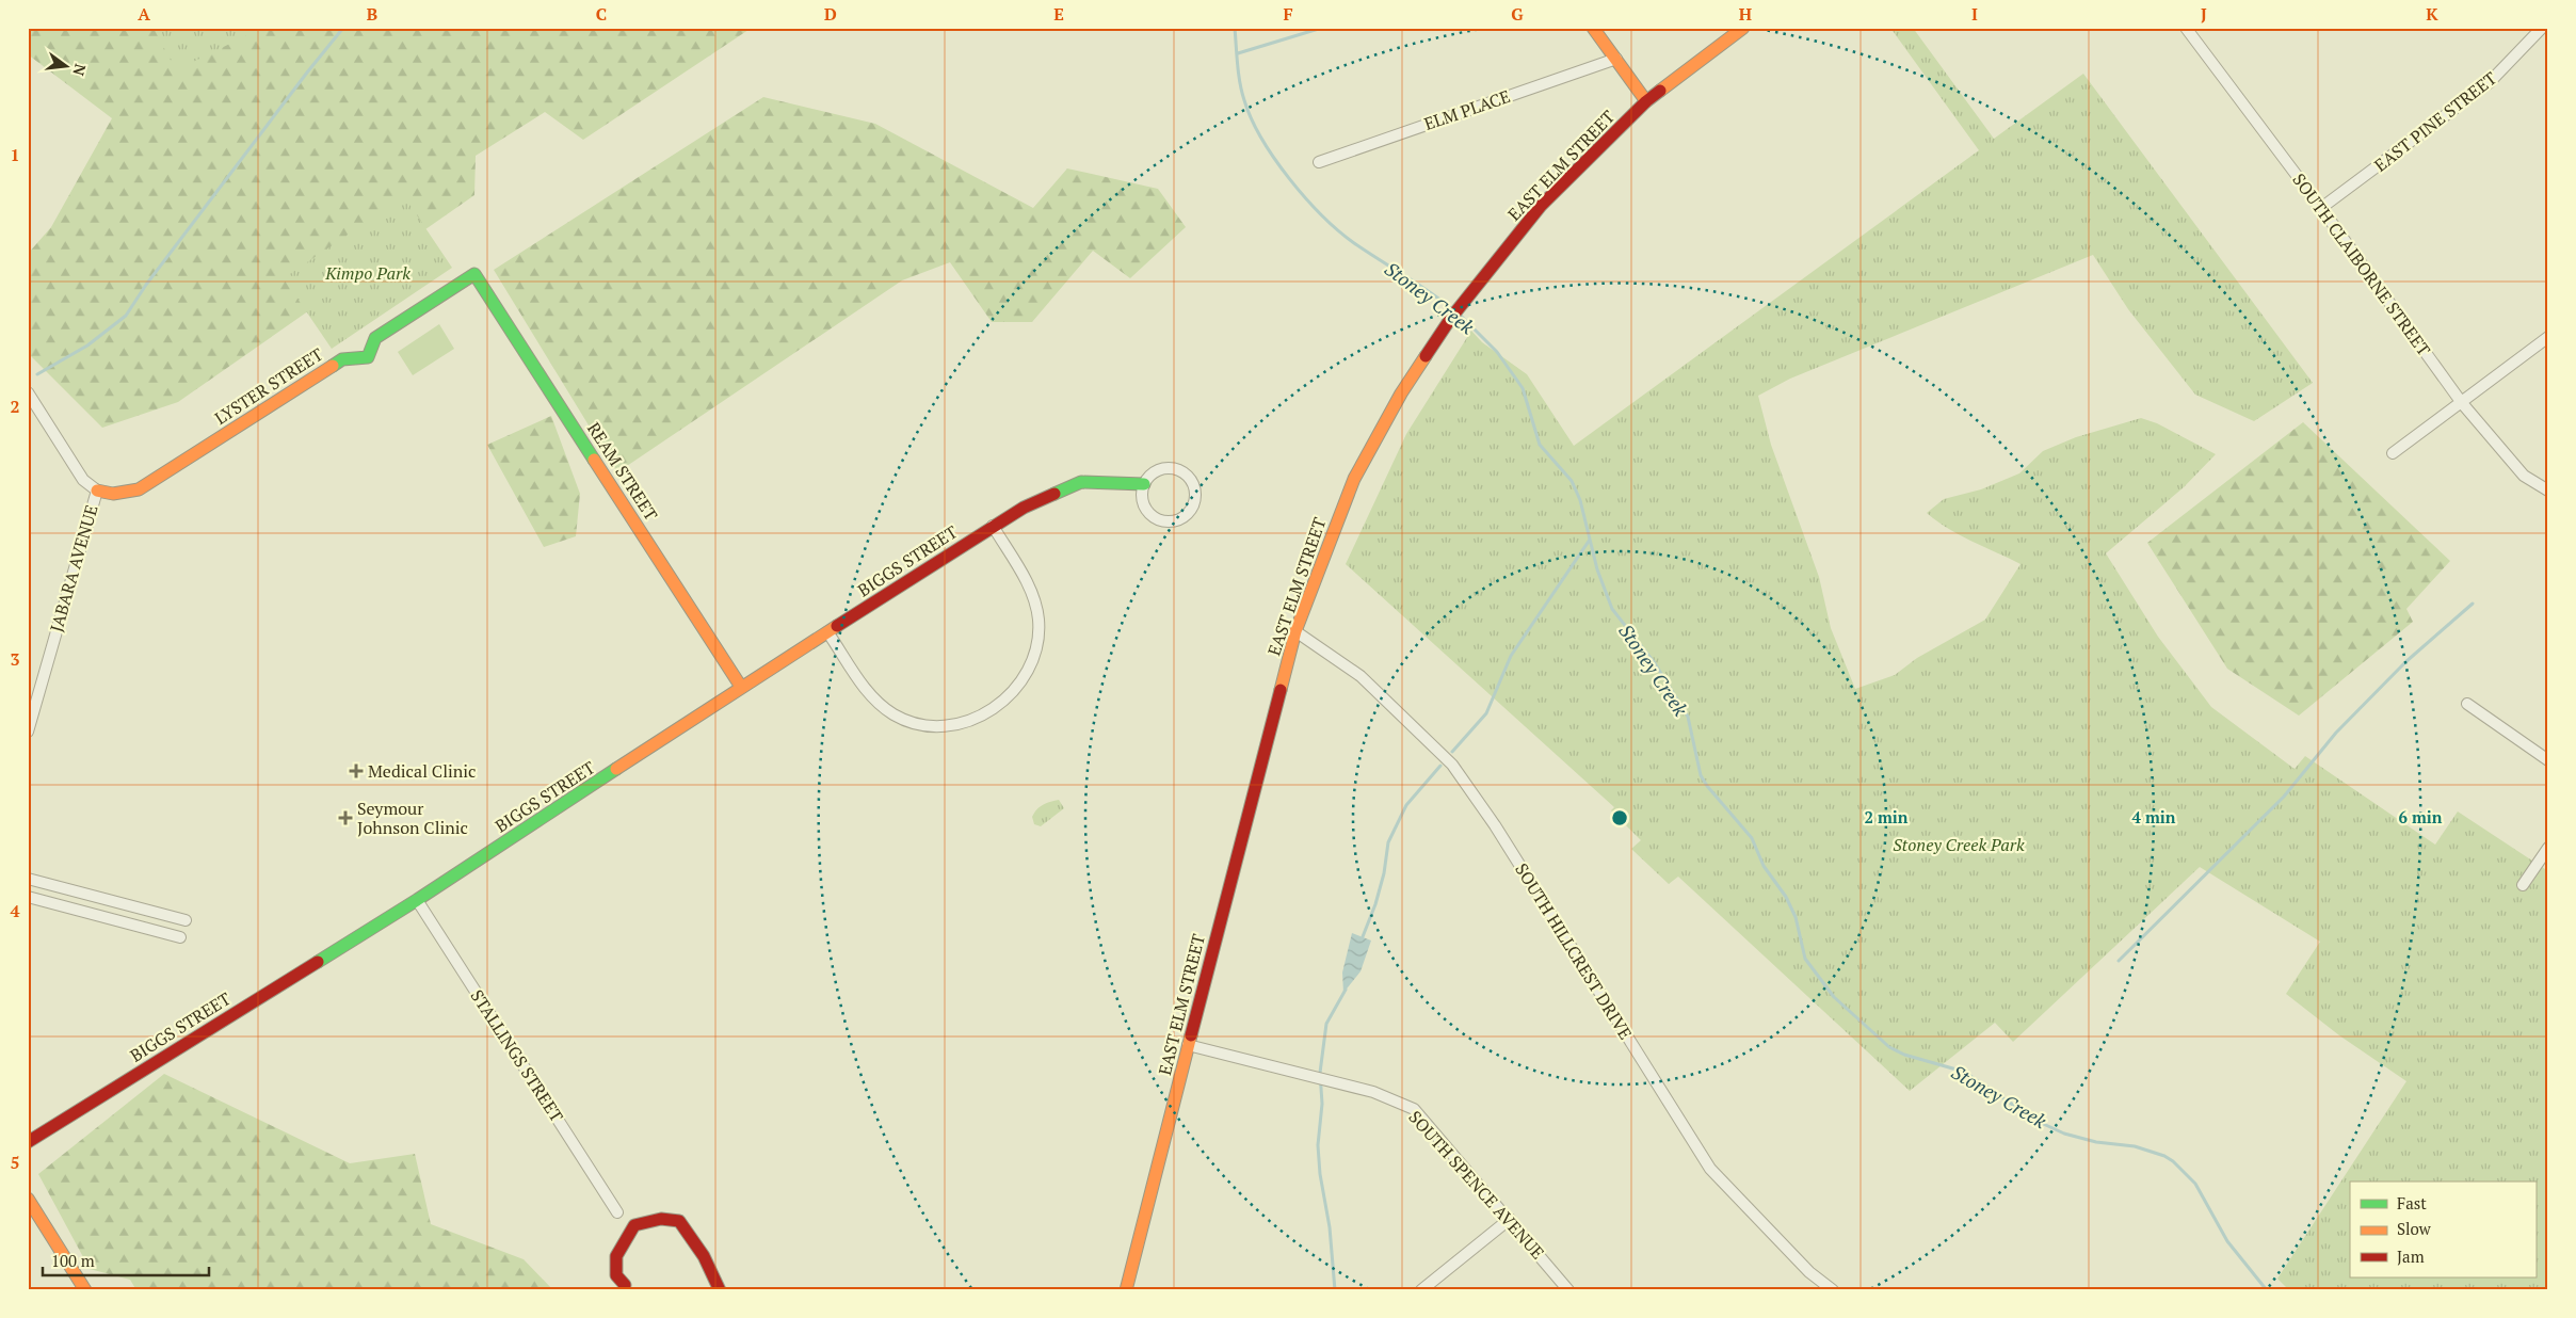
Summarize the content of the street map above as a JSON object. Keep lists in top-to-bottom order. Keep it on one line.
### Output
{"streets":{"street":["ELM PLACE","EAST PINE STREET","EAST ELM STREET","SOUTH CLAIBORNE STREET","LYSTER STREET","REAM STREET","BIGGS STREET","JABARA AVENUE","SOUTH HILLCREST DRIVE","STALLINGS STREET","SOUTH SPENCE AVENUE"]},"crossings":[["EAST PINE STREET","SOUTH CLAIBORNE STREET"],["EAST ELM STREET","SOUTH HILLCREST DRIVE"],["EAST ELM STREET","SOUTH SPENCE AVENUE"],["LYSTER STREET","REAM STREET"],["LYSTER STREET","JABARA AVENUE"],["REAM STREET","BIGGS STREET"],["BIGGS STREET","STALLINGS STREET"]],"water":["Stoney Creek"],"parks":["Kimpo Park","Stoney Creek Park"],"places":{"health":["Medical Clinic","Seymour Johnson Clinic"]},"legend":["Fast","Slow","Jam"],"scale_bar":"100 m","north":"right","grid":{"columns":["A","B","C","D","E","F","G","H","I","J","K"],"rows":["1","2","3","4","5"]},"rings":["2 min","4 min","6 min"]}
